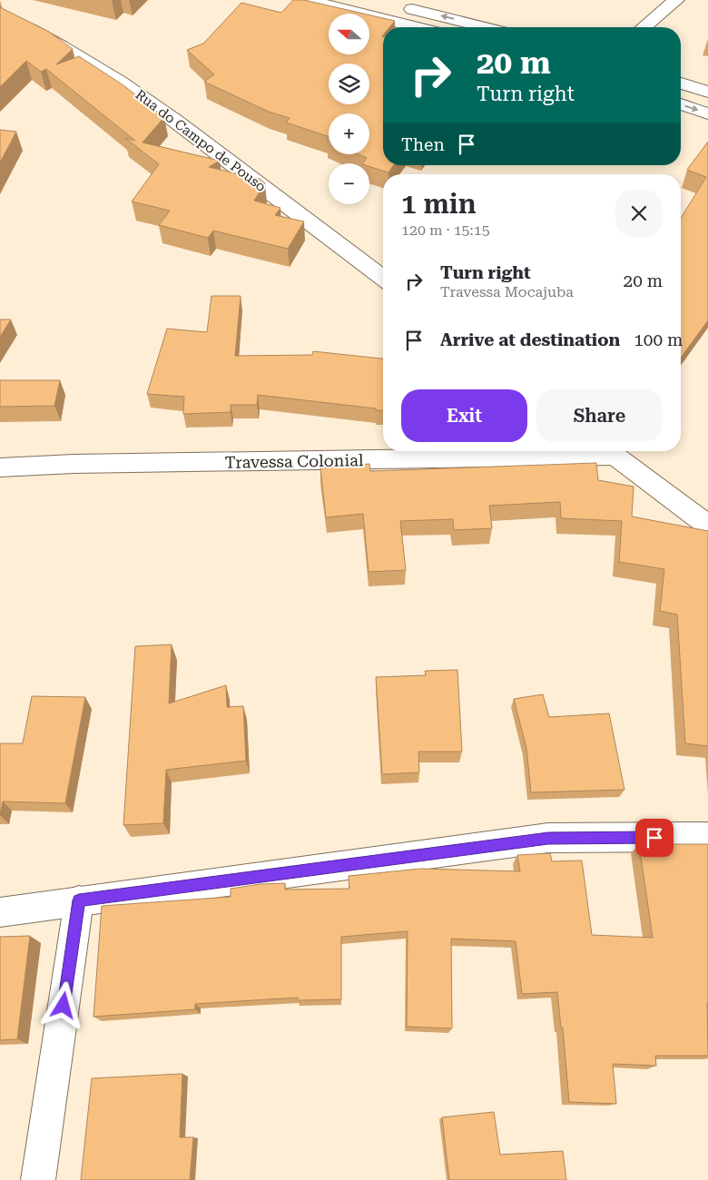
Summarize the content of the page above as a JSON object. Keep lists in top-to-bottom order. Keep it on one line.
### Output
{"streets":{"street":["Rua do Campo de Pouso","Travessa Colonial"]},"north":"left","page":{"map_buttons":["+","−"],"turn":["20 m","Turn right"],"then":"Then","heading":["1 min","120 m · 15:15"],"list":[{"name":"Turn right","note":"Travessa Mocajuba","value":"20 m"},{"name":"Arrive at destination","value":"100 m"}],"buttons":["Exit","Share"]}}
